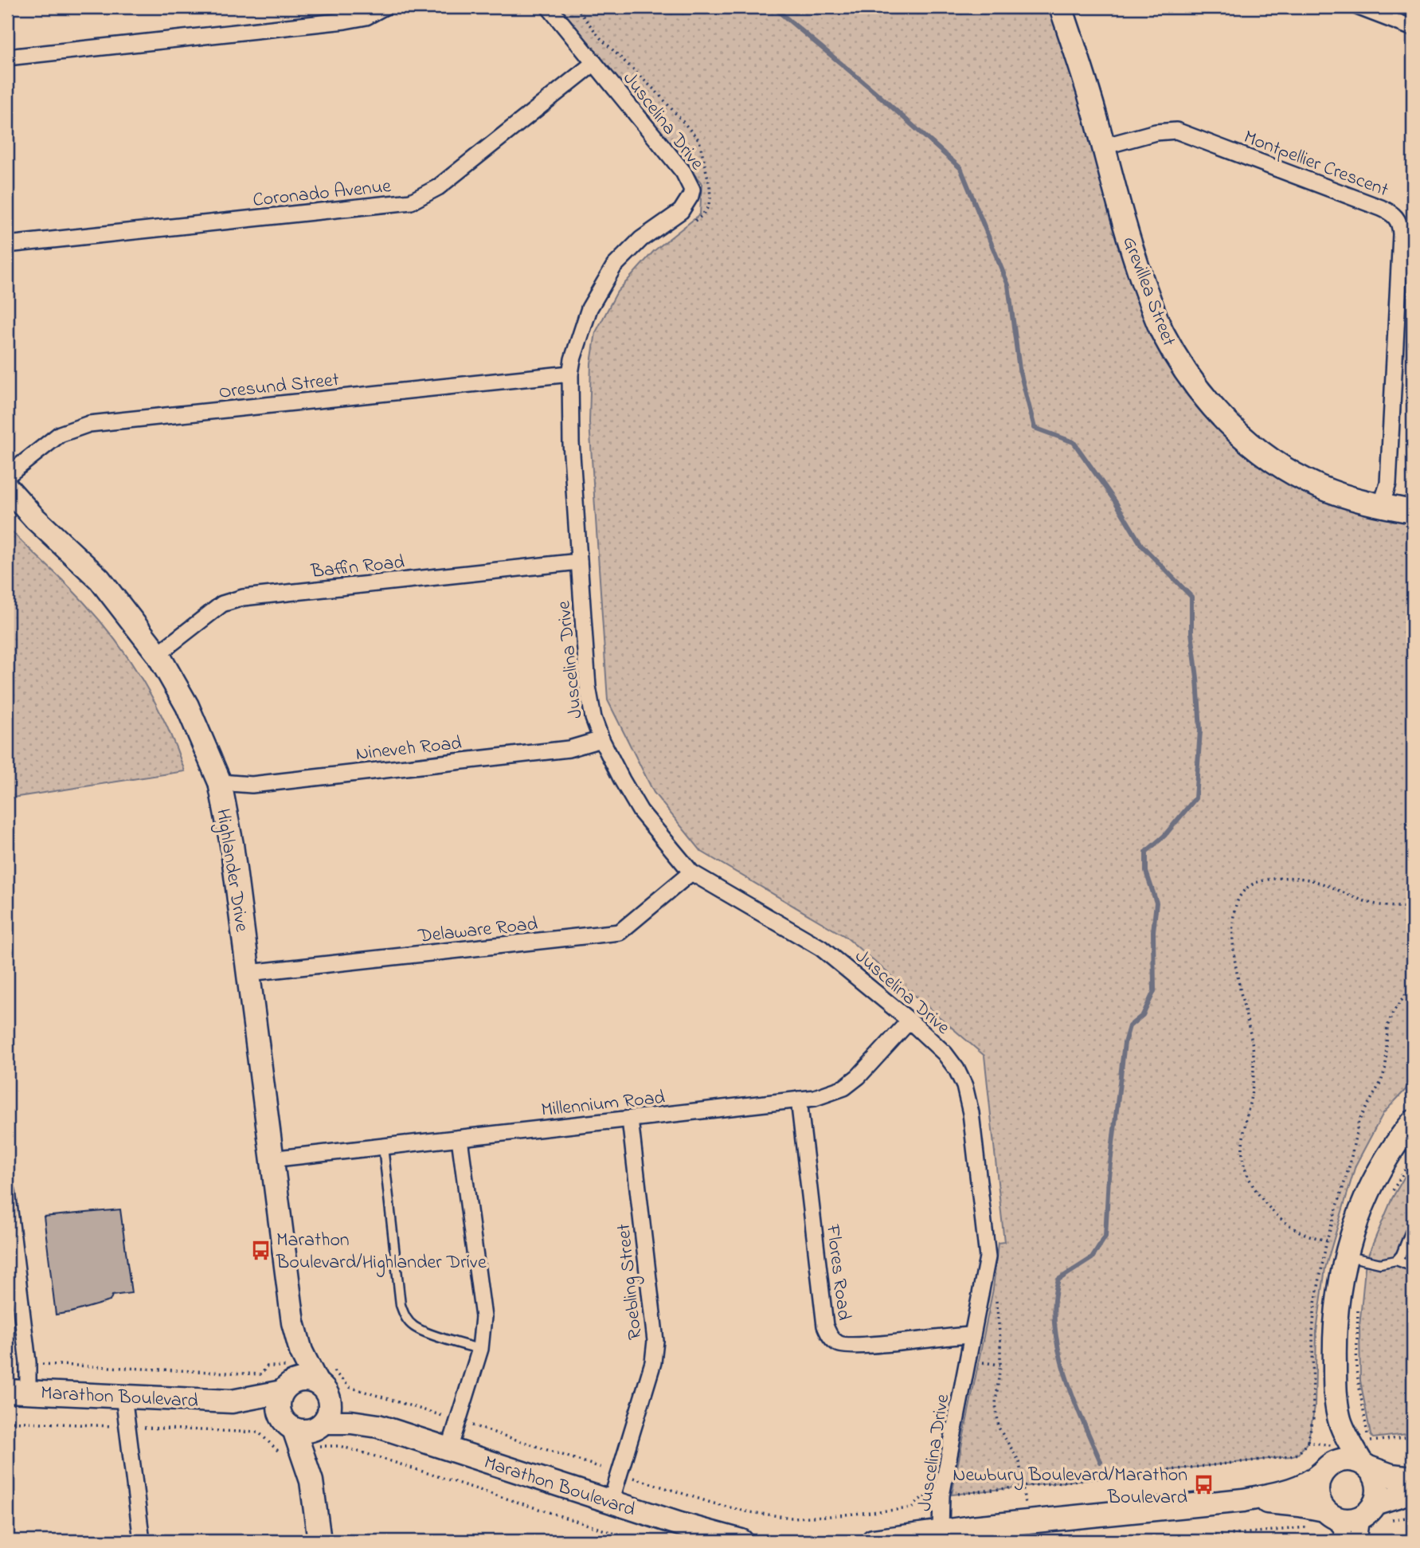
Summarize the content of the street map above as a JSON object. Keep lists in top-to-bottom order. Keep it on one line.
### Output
{"streets":{"street":["Juscelina Drive","Montpellier Crescent","Coronado Avenue","Grevillea Street","Oresund Street","Baffin Road","Nineveh Road","Highlander Drive","Delaware Road","Millennium Road","Flores Road","Roebling Street","Marathon Boulevard"]},"crossings":[["Juscelina Drive","Coronado Avenue"],["Juscelina Drive","Oresund Street"],["Juscelina Drive","Baffin Road"],["Juscelina Drive","Nineveh Road"],["Juscelina Drive","Delaware Road"],["Juscelina Drive","Millennium Road"],["Juscelina Drive","Flores Road"],["Montpellier Crescent","Grevillea Street"],["Baffin Road","Highlander Drive"],["Nineveh Road","Highlander Drive"],["Highlander Drive","Delaware Road"],["Highlander Drive","Millennium Road"],["Highlander Drive","Marathon Boulevard"],["Millennium Road","Flores Road"],["Millennium Road","Roebling Street"],["Roebling Street","Marathon Boulevard"]],"places":{"bus stop":["Marathon Boulevard/Highlander Drive","Newbury Boulevard/Marathon Boulevard"]}}
